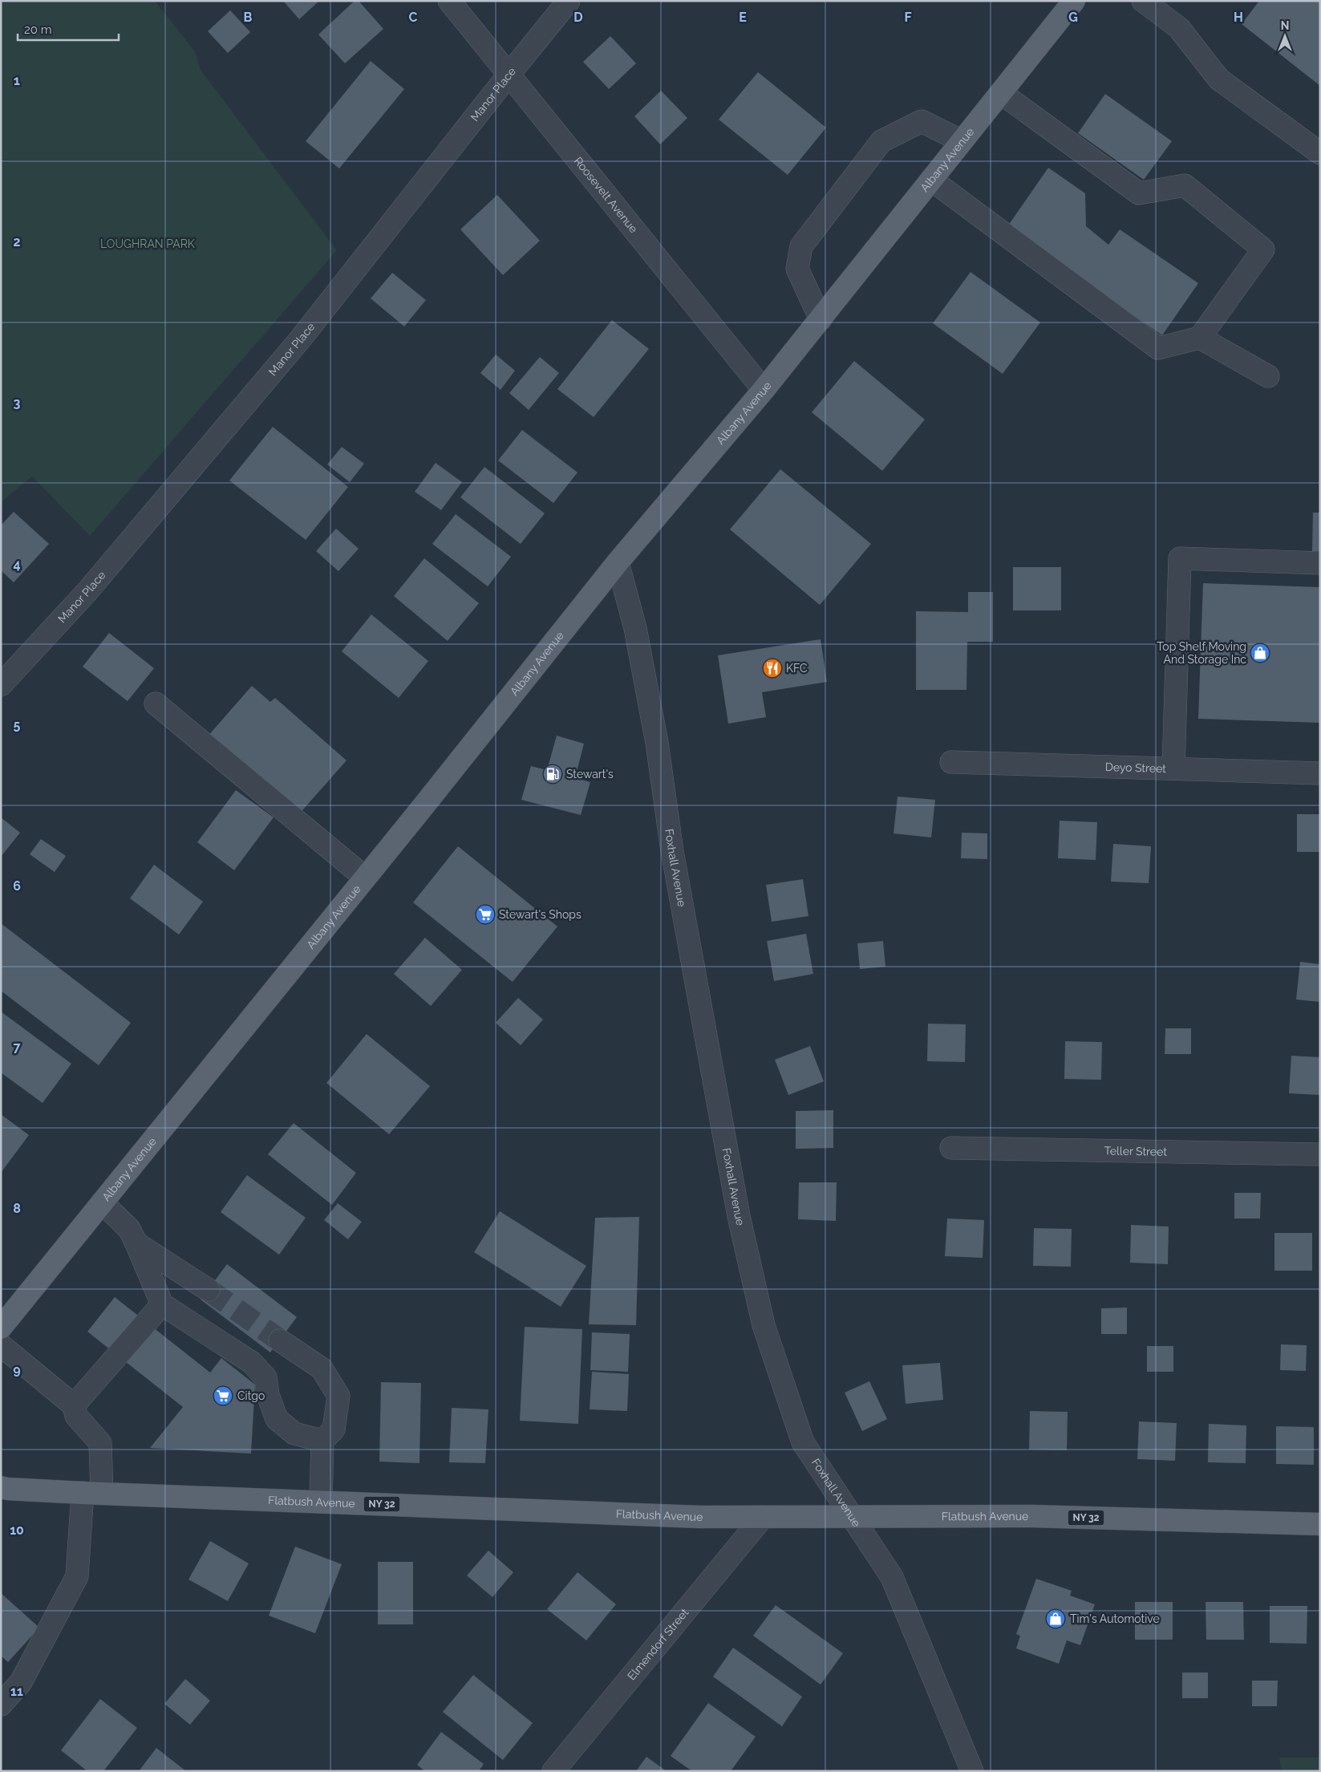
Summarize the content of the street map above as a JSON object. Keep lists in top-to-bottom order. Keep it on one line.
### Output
{"streets":{"main road":["Albany Avenue","Flatbush Avenue","NY 32"],"street":["Manor Place","Roosevelt Avenue","Deyo Street","Foxhall Avenue","Teller Street","Elmendorf Street"]},"crossings":[["Manor Place","Roosevelt Avenue"],["Albany Avenue","Roosevelt Avenue"],["Albany Avenue","Foxhall Avenue"],["Foxhall Avenue","Flatbush Avenue"],["Flatbush Avenue","Elmendorf Street"]],"parks":["LOUGHRAN PARK"],"places":{"shop":["Top Shelf Moving And Storage Inc","Tim's Automotive"],"restaurant":["KFC"],"fuel station":["Stewart's"],"supermarket":["Stewart's Shops","Citgo"]},"scale_bar":"20 m","north":"top","grid":{"columns":["B","C","D","E","F","G","H"],"rows":["1","2","3","4","5","6","7","8","9","10","11"]}}
